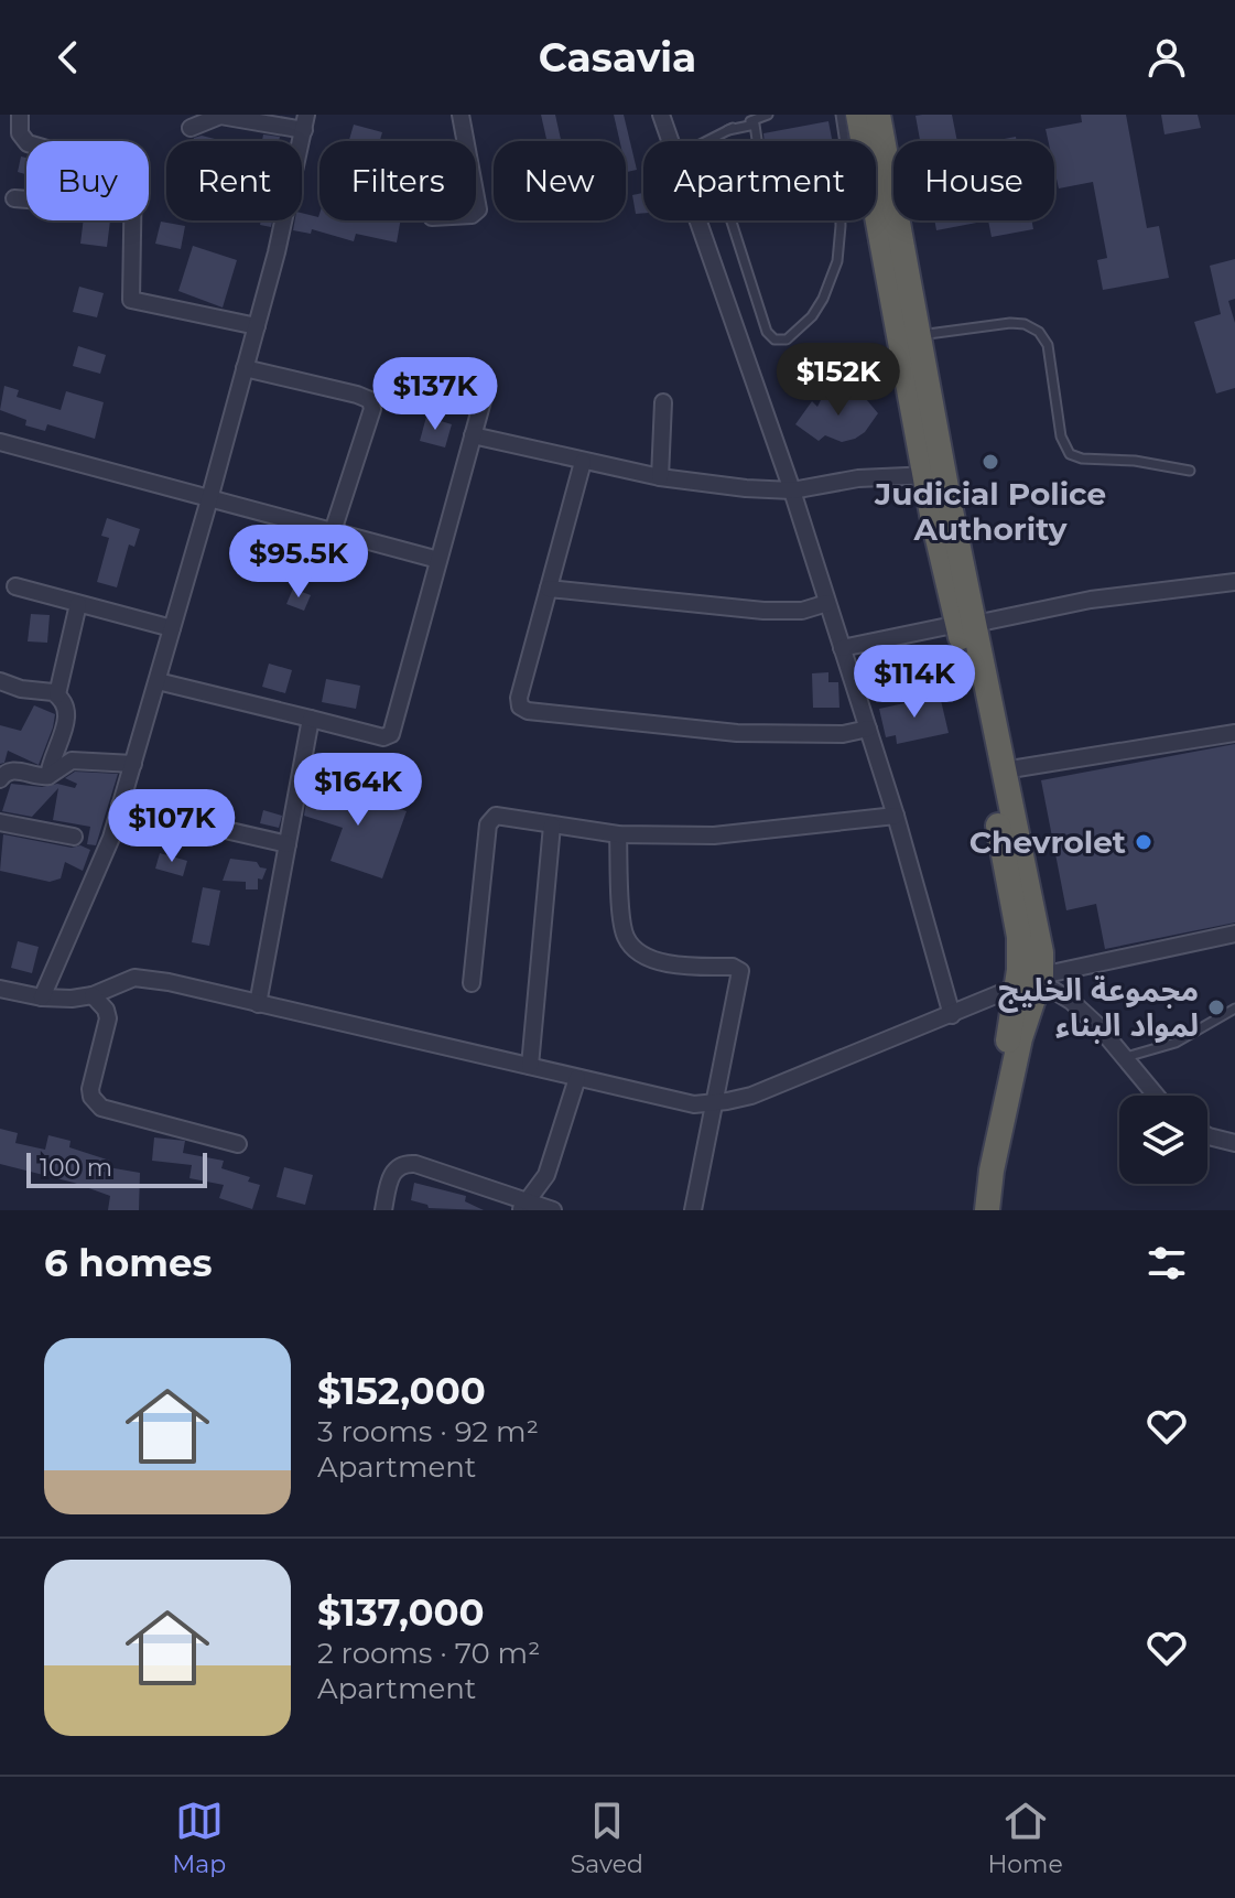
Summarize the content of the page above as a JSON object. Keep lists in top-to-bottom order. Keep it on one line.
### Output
{"places":["Judicial Police Authority","Chevrolet","مجموعة الخليج لمواد البناء"],"scale_bar":"100 m","page":{"header":"Casavia","chip":["Buy","Rent","Filters","New","Apartment","House"],"price":["$152K","$137K","$95.5K","$114K","$164K","$107K"],"scale":"100 m","heading":"6 homes","list":[{"name":"$152,000","note":"3 rooms · 92 m² · Apartment"},{"name":"$137,000","note":"2 rooms · 70 m² · Apartment"}],"tabs":["Map","Saved","Home"]}}
